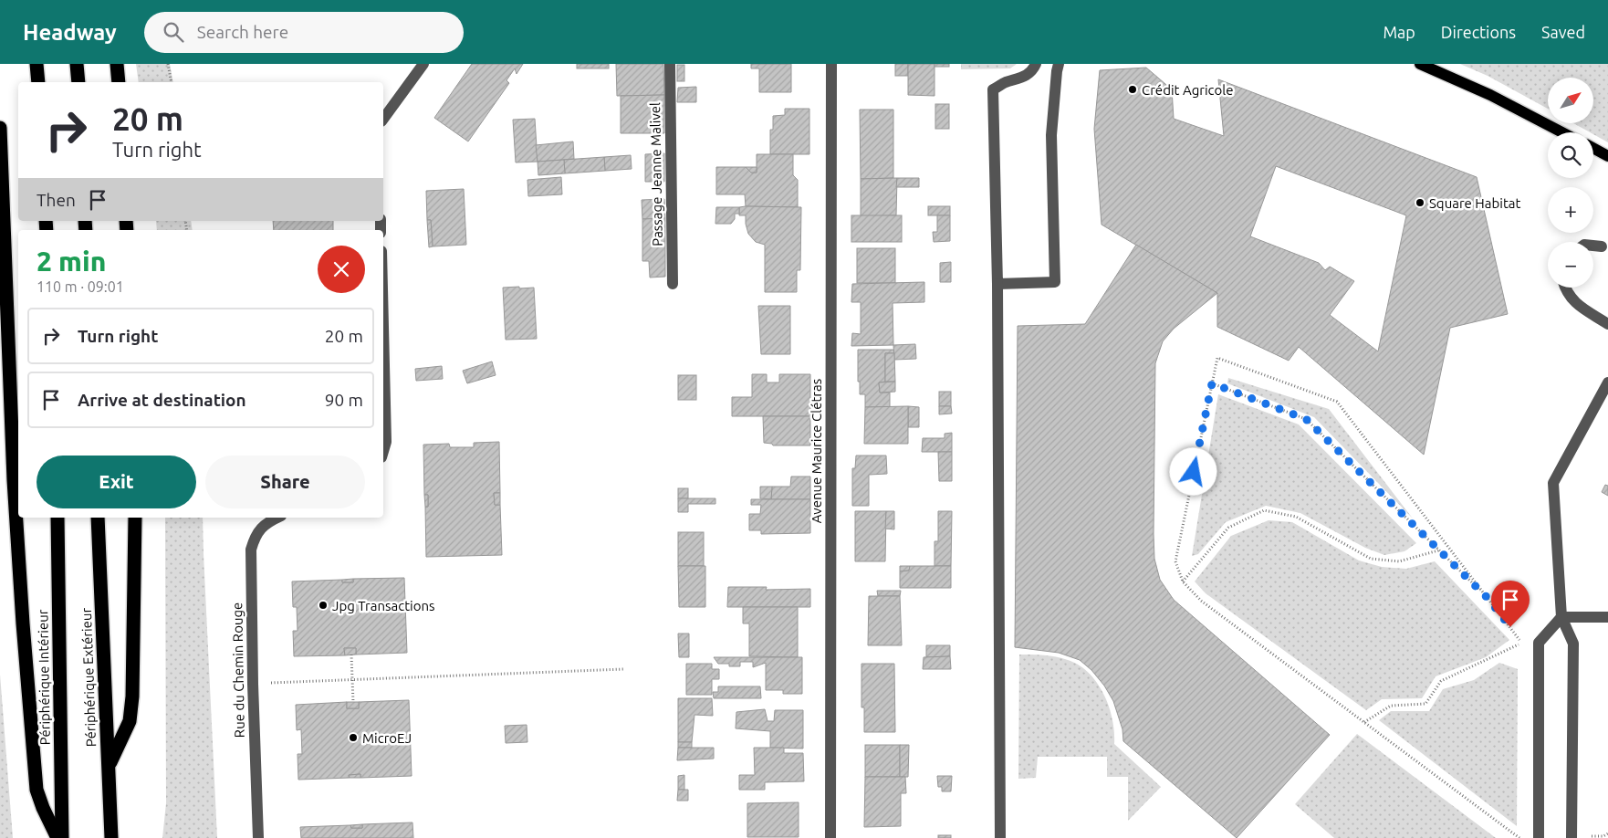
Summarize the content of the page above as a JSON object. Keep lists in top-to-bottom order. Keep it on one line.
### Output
{"streets":{"highway":["Périphérique Intérieur","Périphérique Extérieur"],"street":["Passage Jeanne Malivel","Avenue Maurice Clétras","Rue du Chemin Rouge"]},"places":["Crédit Agricole","Square Habitat","Jpg Transactions","MicroEJ"],"north":"top right","page":{"header":"Headway","search":"Search here","nav":["Map","Directions","Saved"],"map_buttons":["+","−"],"turn":["20 m","Turn right"],"then":"Then","heading":["2 min","110 m · 09:01"],"list":[{"name":"Turn right","value":"20 m"},{"name":"Arrive at destination","value":"90 m"}],"buttons":["Exit","Share"]}}
